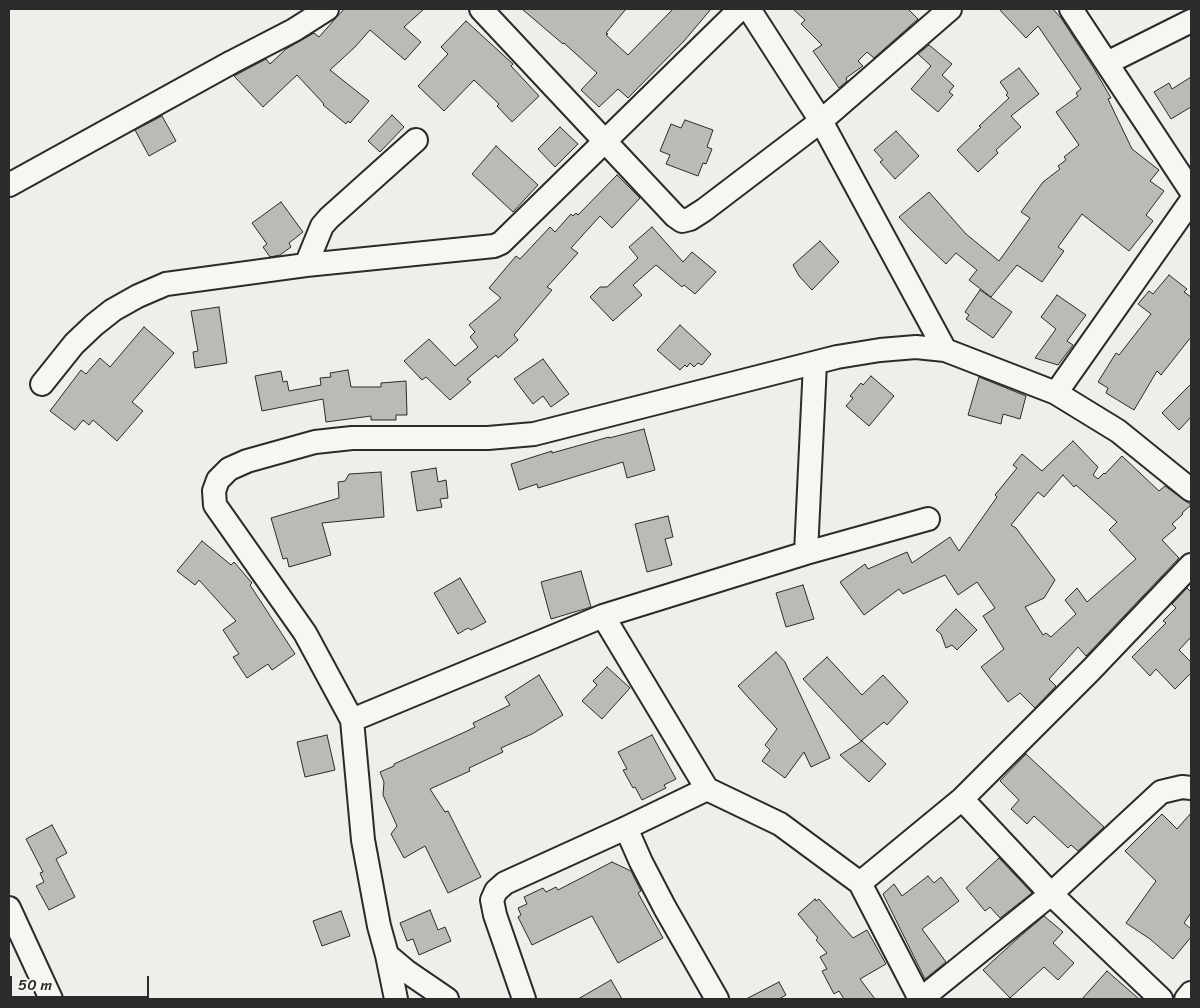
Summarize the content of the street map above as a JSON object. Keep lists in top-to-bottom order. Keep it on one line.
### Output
{"scale_bar":"50 m"}
